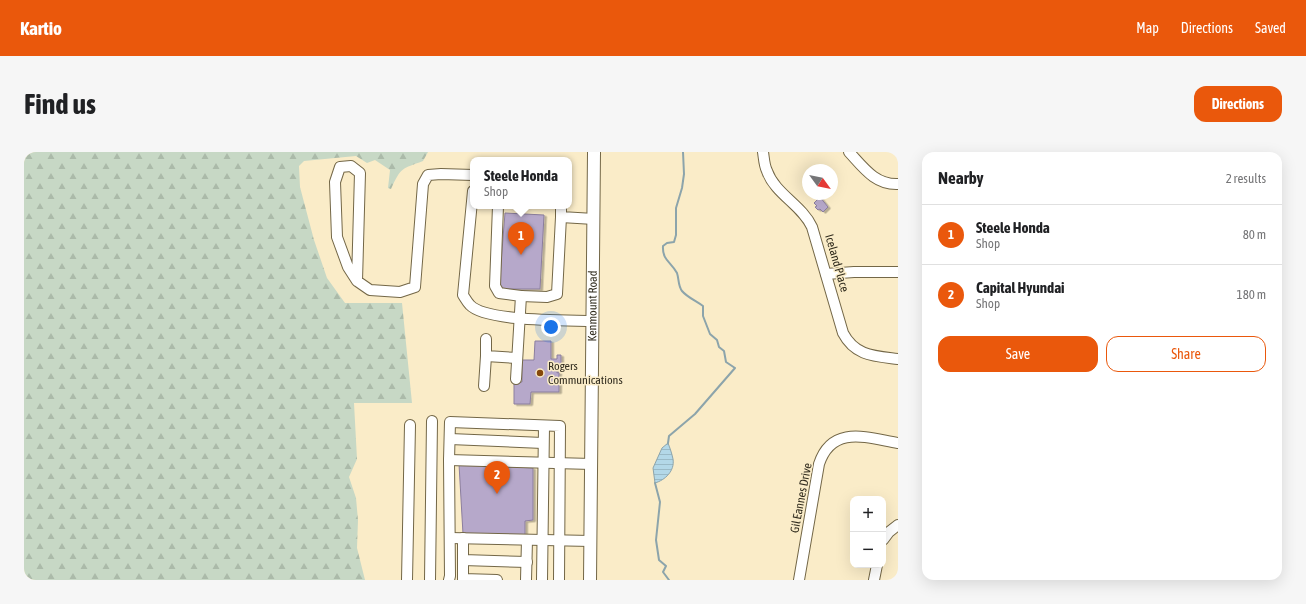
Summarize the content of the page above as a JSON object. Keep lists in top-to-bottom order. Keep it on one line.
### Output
{"streets":{"main road":["Kenmount Road"],"street":["Iceland Place","Gil Eannes Drive"]},"places":["Rogers Communications"],"north":"bottom right","page":{"header":"Kartio","nav":["Map","Directions","Saved"],"buttons":["Directions",["Save","Share"]],"title":"Find us","heading":["Nearby","2 results"],"popup":["Steele Honda","Shop"],"list":[{"mark":"1","name":"Steele Honda","note":"Shop","value":"80 m"},{"mark":"2","name":"Capital Hyundai","note":"Shop","value":"180 m"}],"pins":["1","2"],"map_buttons":["+","−"]}}
